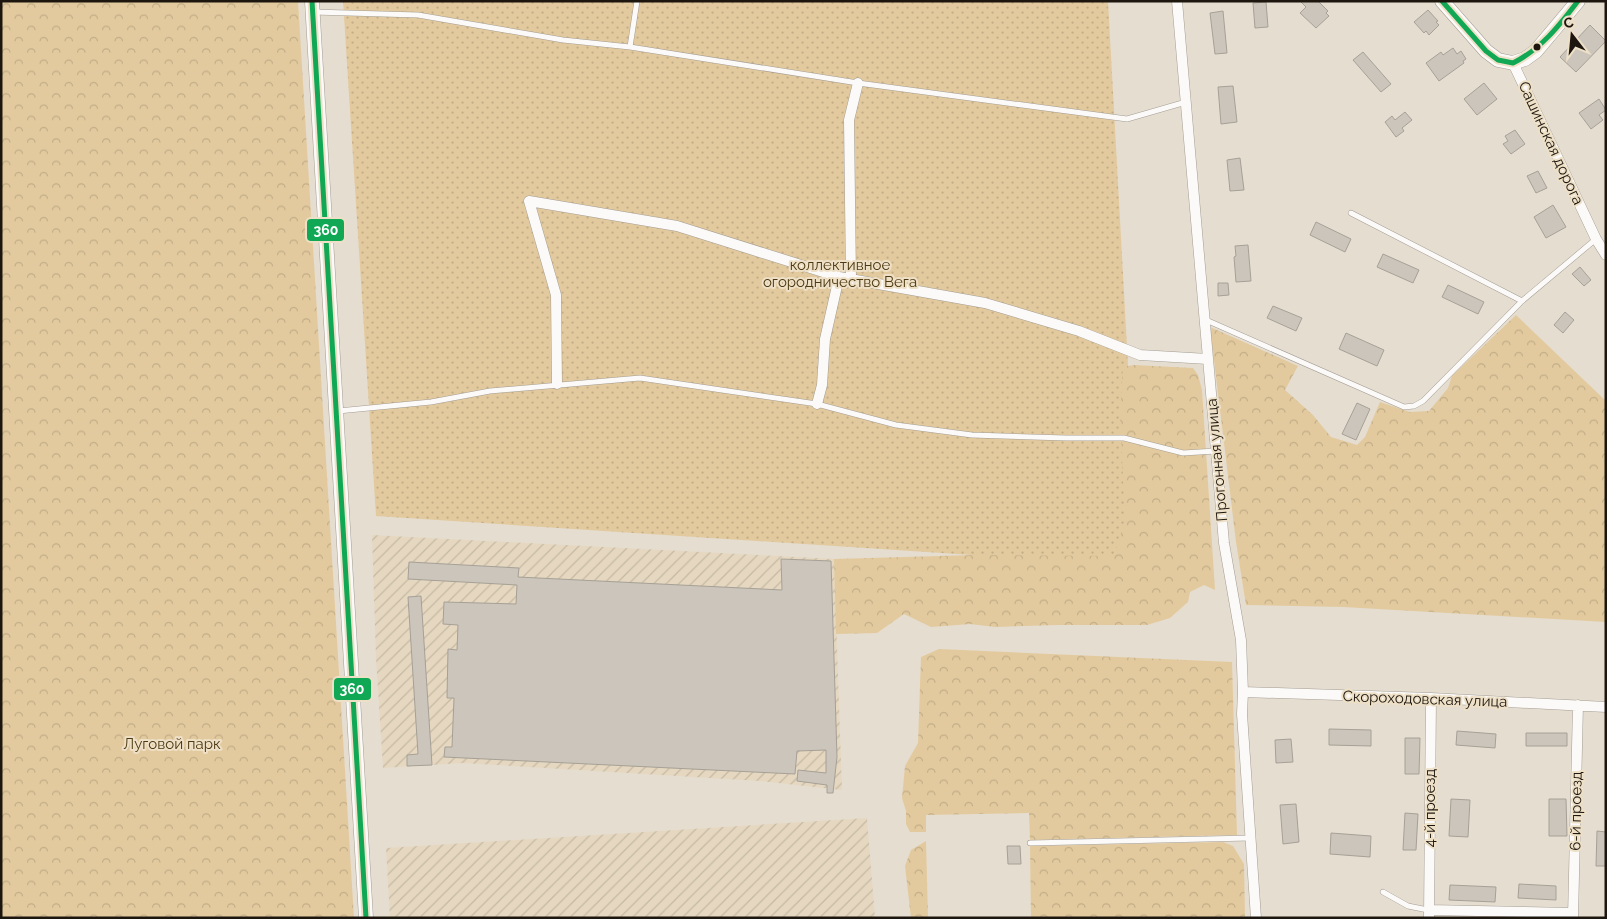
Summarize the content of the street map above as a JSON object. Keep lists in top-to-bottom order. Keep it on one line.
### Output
{"streets":{"street":["Сашинская дорога","Прогонная улица","Скороходовская улица","4-й проезд","6-й проезд"]},"crossings":[["Прогонная улица","Скороходовская улица"],["Скороходовская улица","4-й проезд"],["Скороходовская улица","6-й проезд"]],"parks":["коллективное огородничество Вега","Луговой парк"],"lines":["transit line 360"],"north":"top"}
